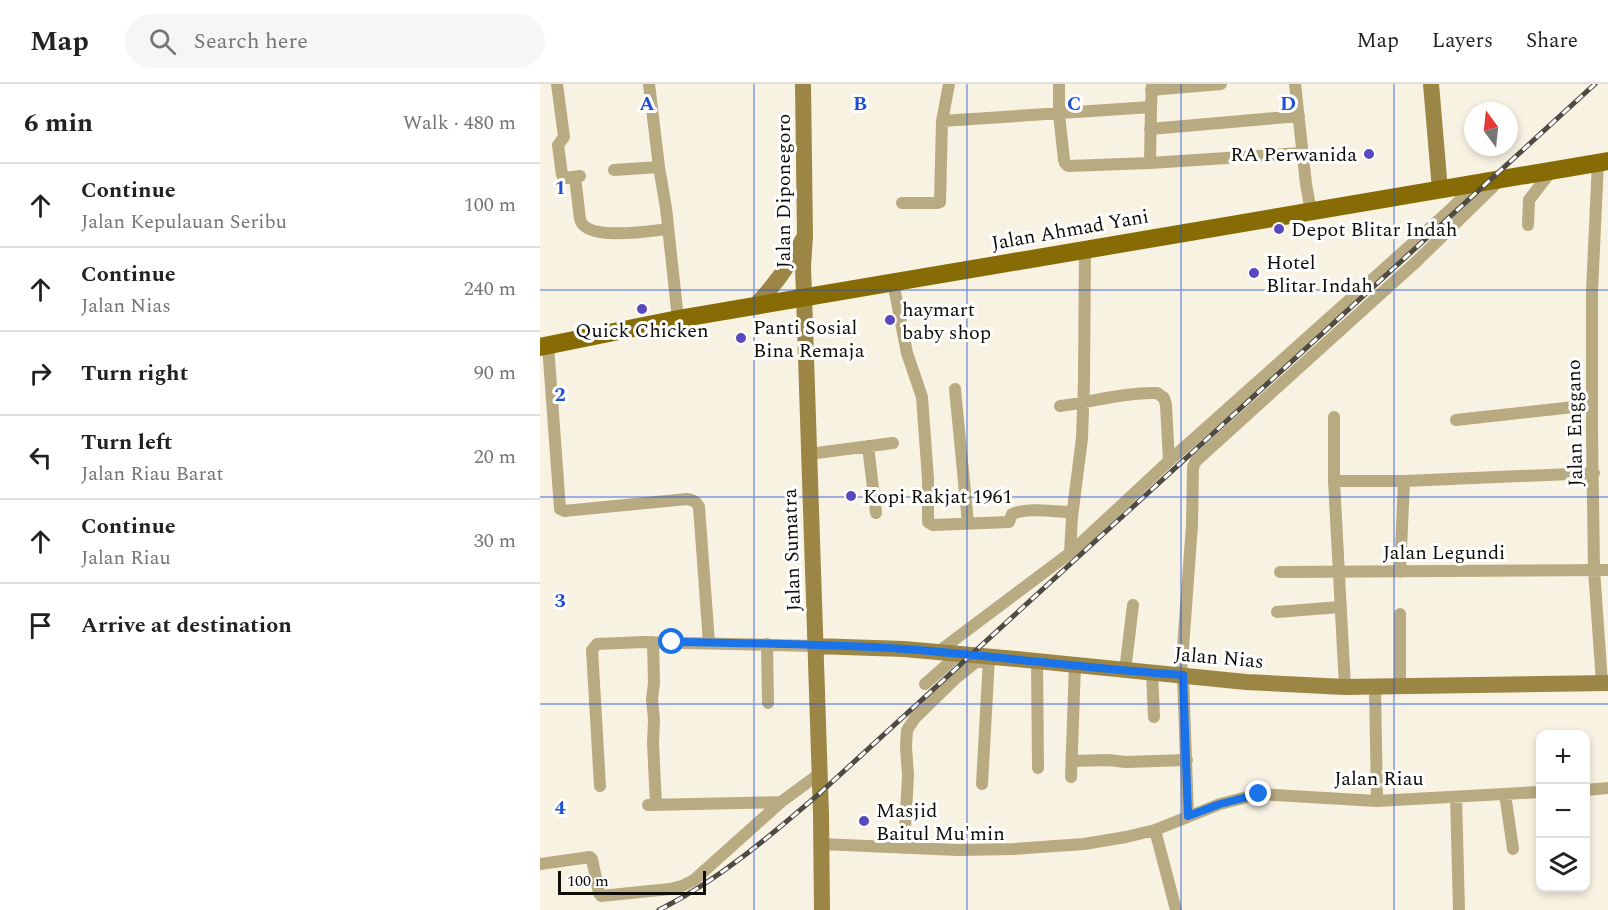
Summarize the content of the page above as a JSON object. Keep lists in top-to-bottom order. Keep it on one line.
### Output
{"streets":{"main road":["Jalan Diponegoro","Jalan Ahmad Yani","Jalan Sumatra","Jalan Nias"],"street":["Jalan Enggano","Jalan Legundi","Jalan Riau"]},"crossings":[["Jalan Diponegoro","Jalan Ahmad Yani"],["Jalan Diponegoro","Jalan Sumatra"],["Jalan Ahmad Yani","Jalan Enggano"],["Jalan Ahmad Yani","Jalan Sumatra"],["Jalan Enggano","Jalan Legundi"],["Jalan Enggano","Jalan Nias"],["Jalan Sumatra","Jalan Nias"],["Jalan Sumatra","Jalan Riau"]],"places":["RA Perwanida","Depot Blitar Indah","Hotel Blitar Indah","Quick Chicken","haymart baby shop","Panti Sosial Bina Remaja","Kopi Rakjat 1961","Masjid Baitul Mu'min"],"scale_bar":"100 m","north":"top","page":{"header":"Map","search":"Search here","nav":["Map","Layers","Share"],"heading":["6 min","Walk · 480 m"],"list":[["Continue","Jalan Kepulauan Seribu","100 m"],["Continue","Jalan Nias","240 m"],["Turn right","90 m"],["Turn left","Jalan Riau Barat","20 m"],["Continue","Jalan Riau","30 m"],"Arrive at destination"],"map_buttons":["+","−"],"scale":"100 m"},"grid":{"columns":["A","B","C","D"],"rows":["1","2","3","4"]}}
